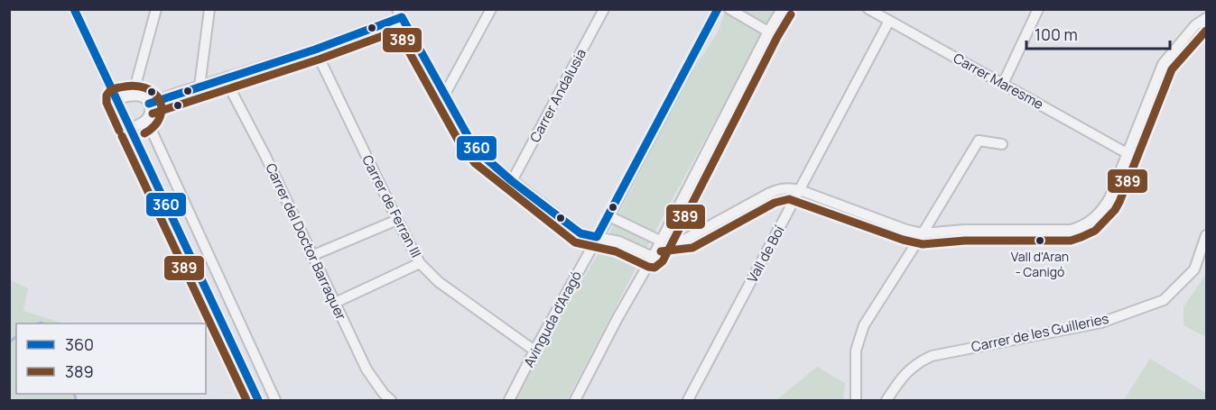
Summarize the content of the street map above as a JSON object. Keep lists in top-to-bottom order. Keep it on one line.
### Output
{"streets":{"street":["Carrer Maresme","Carrer Andalusia","Carrer de Ferran III","Carrer del Doctor Barraquer","Vall de Boí","Avinguda d'Aragó","Carrer de les Guilleries"]},"crossings":[["Carrer Maresme","Vall de Boí"],["Carrer de Ferran III","Avinguda d'Aragó"]],"places":["Vall d'Aran - Canigó"],"lines":["transit line 360","transit line 389"],"legend":["360","389"],"scale_bar":"100 m"}
